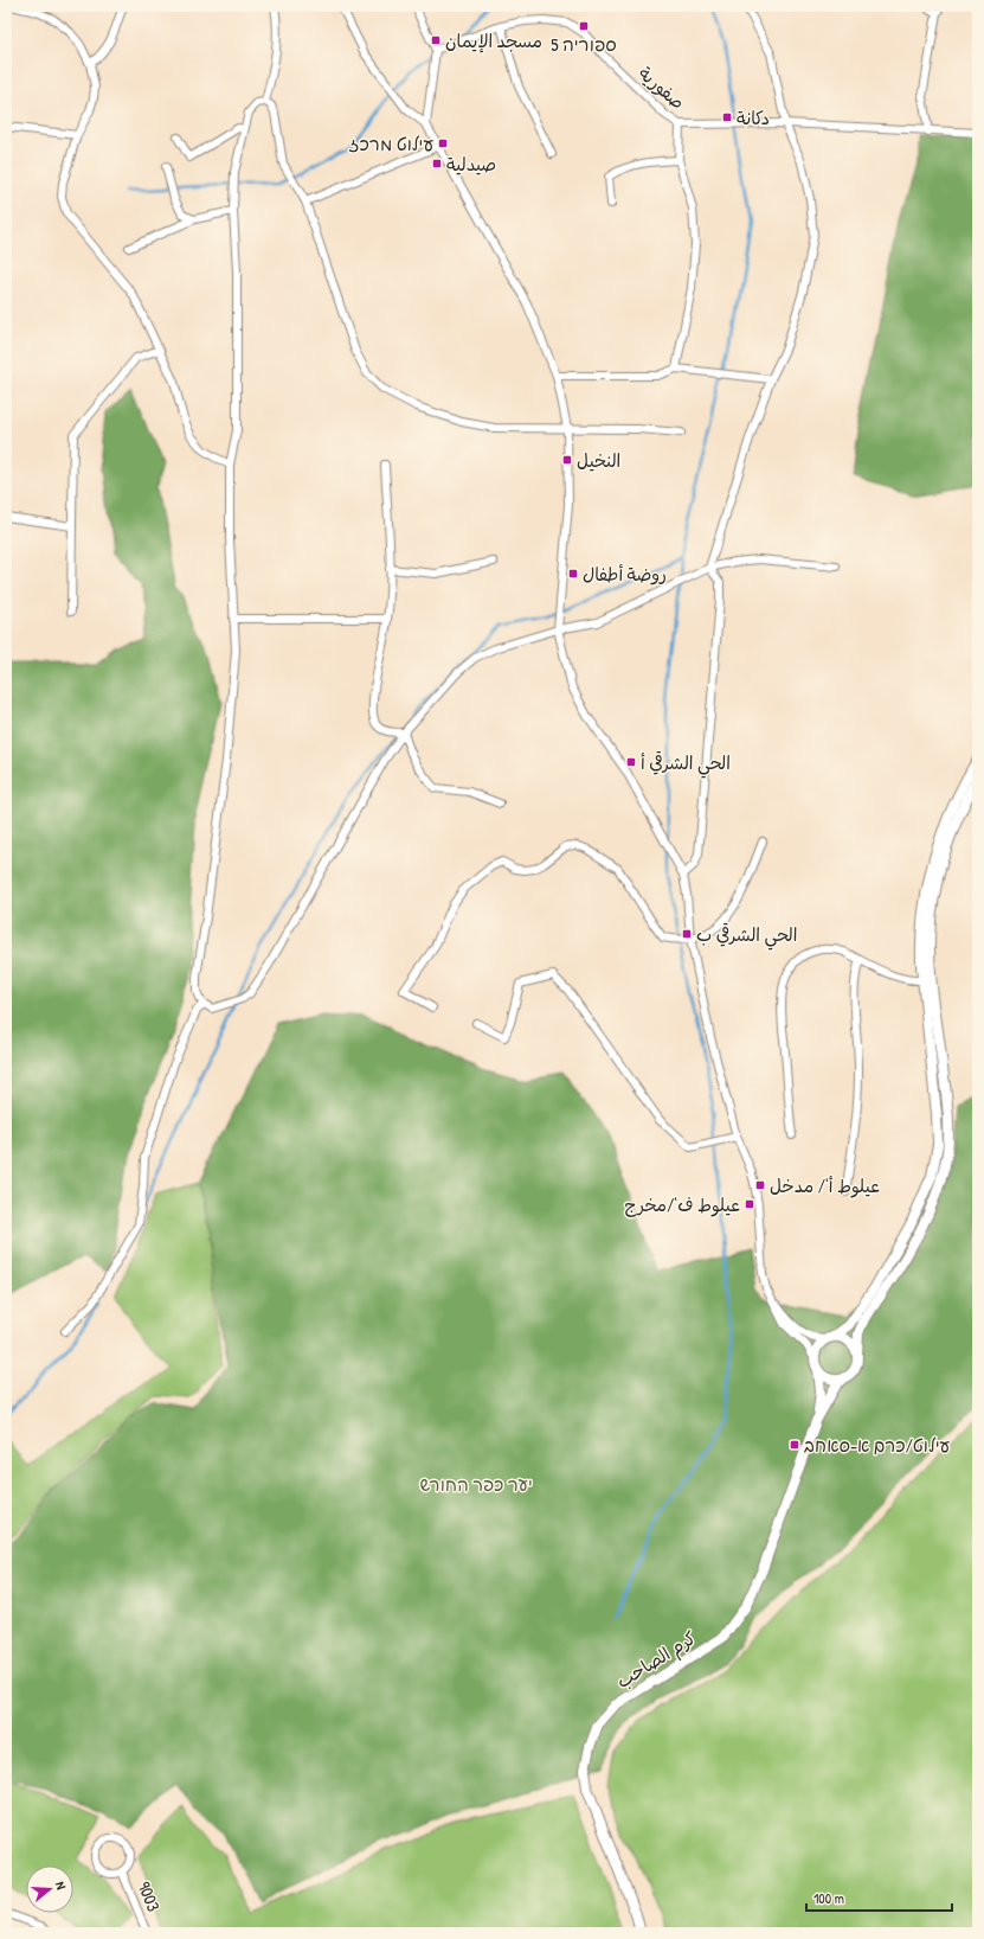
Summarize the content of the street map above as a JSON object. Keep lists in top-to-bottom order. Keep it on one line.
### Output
{"streets":{"street":["صفورية","كرم الصاحب","9003"]},"parks":["יער כפר החורש"],"places":{"transit":["ספוריה 5","مسجد الإيمان","دكانة","עילוט מרכז","صيدلية","النخيل","روضة أطفال","الحي الشرقي أ","الحي الشرقي ب","عيلوط أ‘/ مدخل","عيلوط ف‘/مخرج","עילוט/כרם א-סאחב"]},"scale_bar":"100 m","north":"right"}
